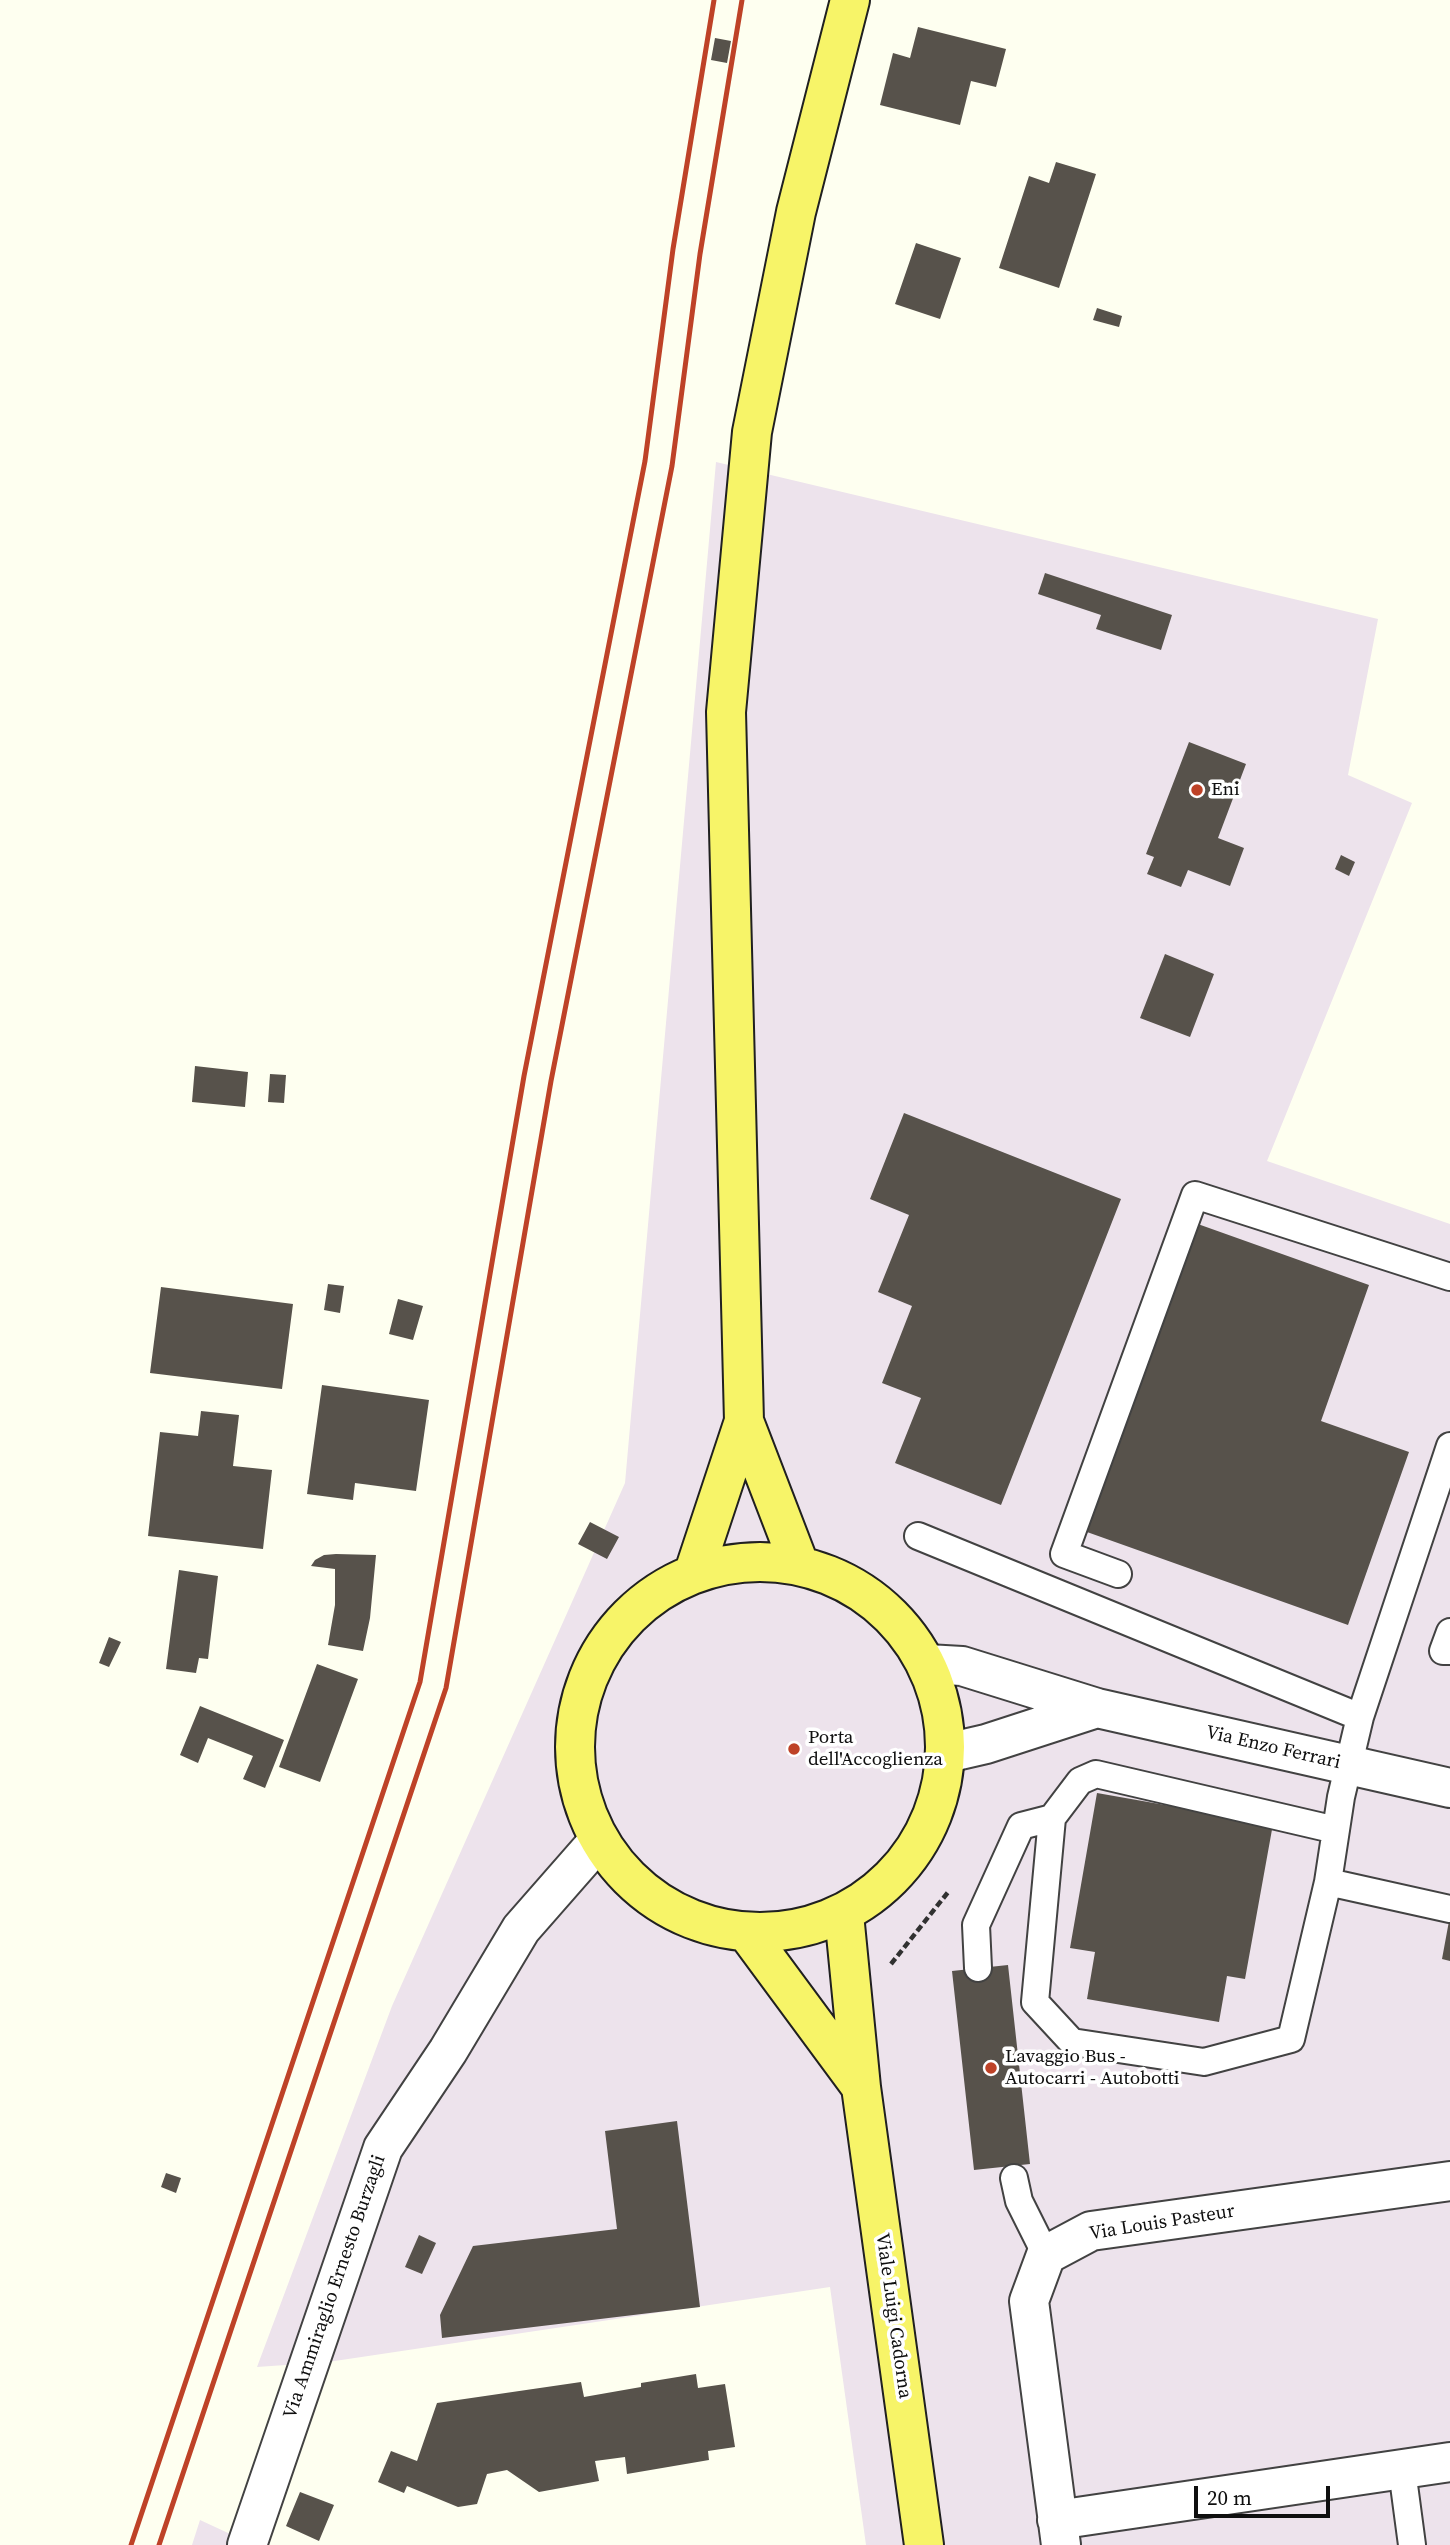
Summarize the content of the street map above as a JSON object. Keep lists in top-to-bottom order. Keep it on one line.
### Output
{"streets":{"main road":["Viale Luigi Cadorna"],"street":["Via Enzo Ferrari","Via Louis Pasteur","Via Ammiraglio Ernesto Burzagli"]},"places":["Eni","Porta dell'Accoglienza","Lavaggio Bus - Autocarri - Autobotti"],"scale_bar":"20 m"}
